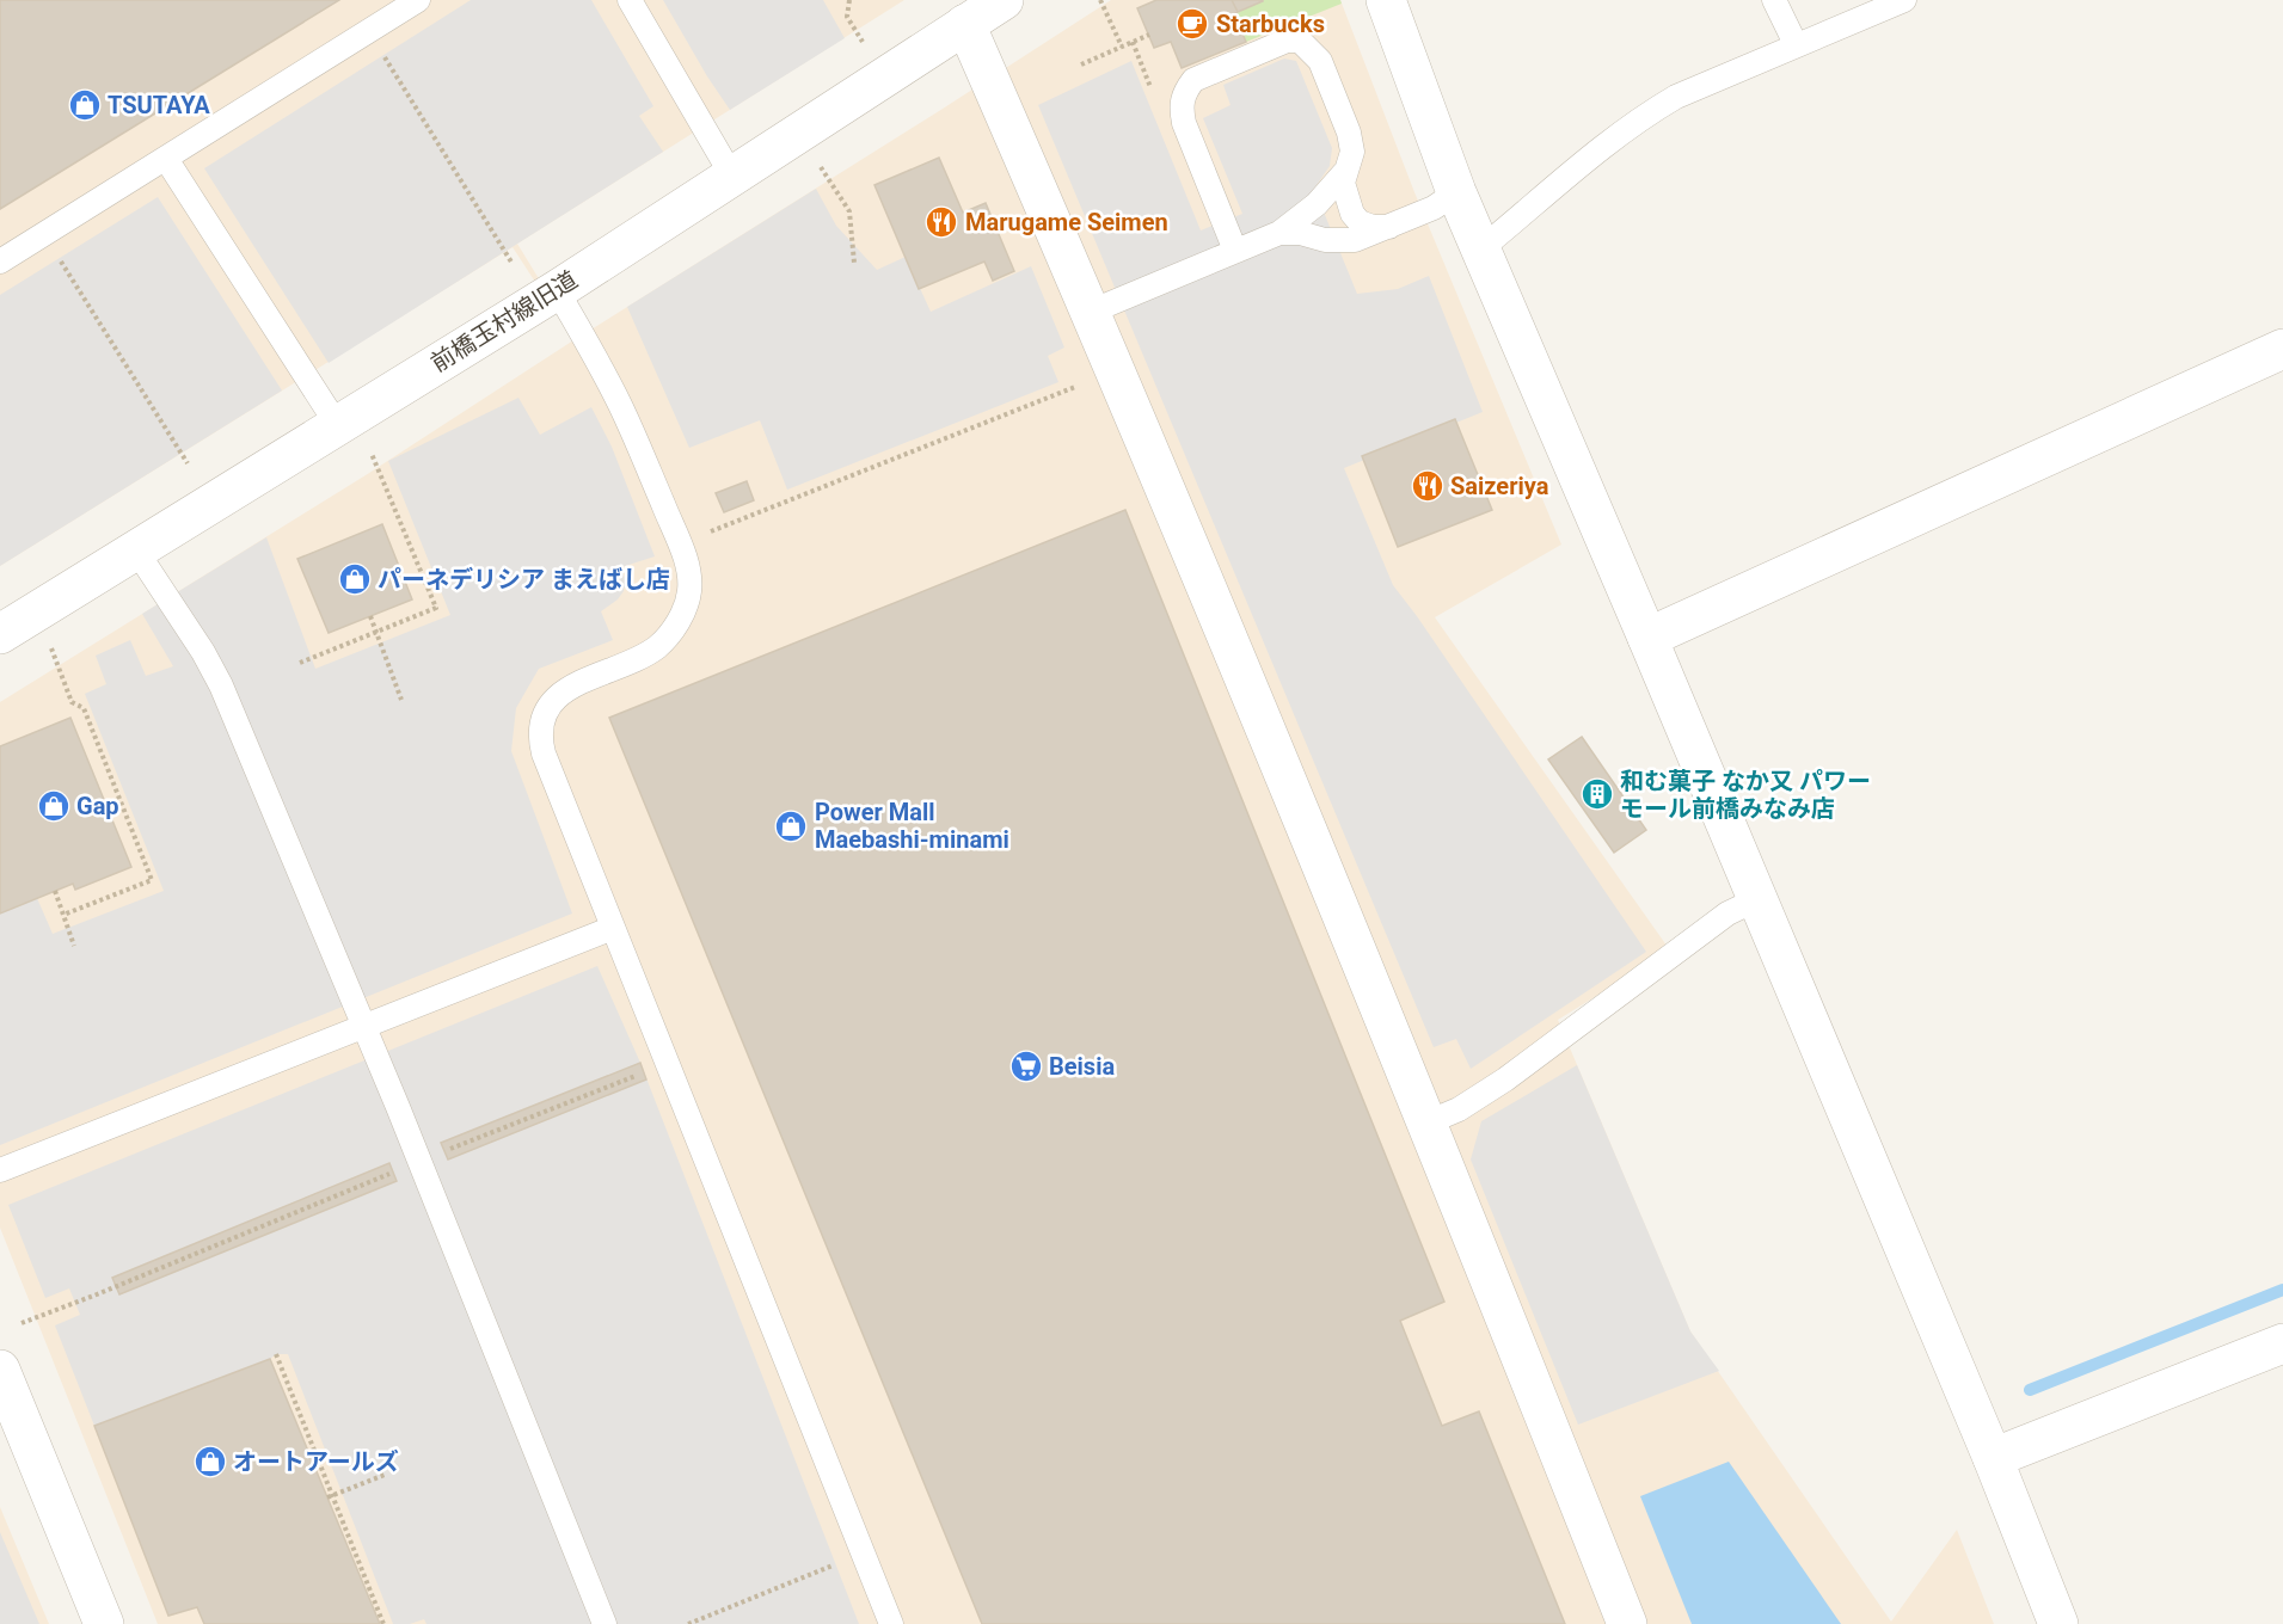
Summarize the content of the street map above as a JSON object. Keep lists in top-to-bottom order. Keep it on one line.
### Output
{"streets":{"street":["前橋玉村線旧道"]},"places":{"cafe":["Starbucks"],"shop":["TSUTAYA","パーネデリシア まえばし店","Gap","Power Mall Maebashi-minami","オートアールズ"],"restaurant":["Marugame Seimen","Saizeriya"],"building":["和む菓子 なか又 パワー モール前橋みなみ店"],"supermarket":["Beisia"]}}
